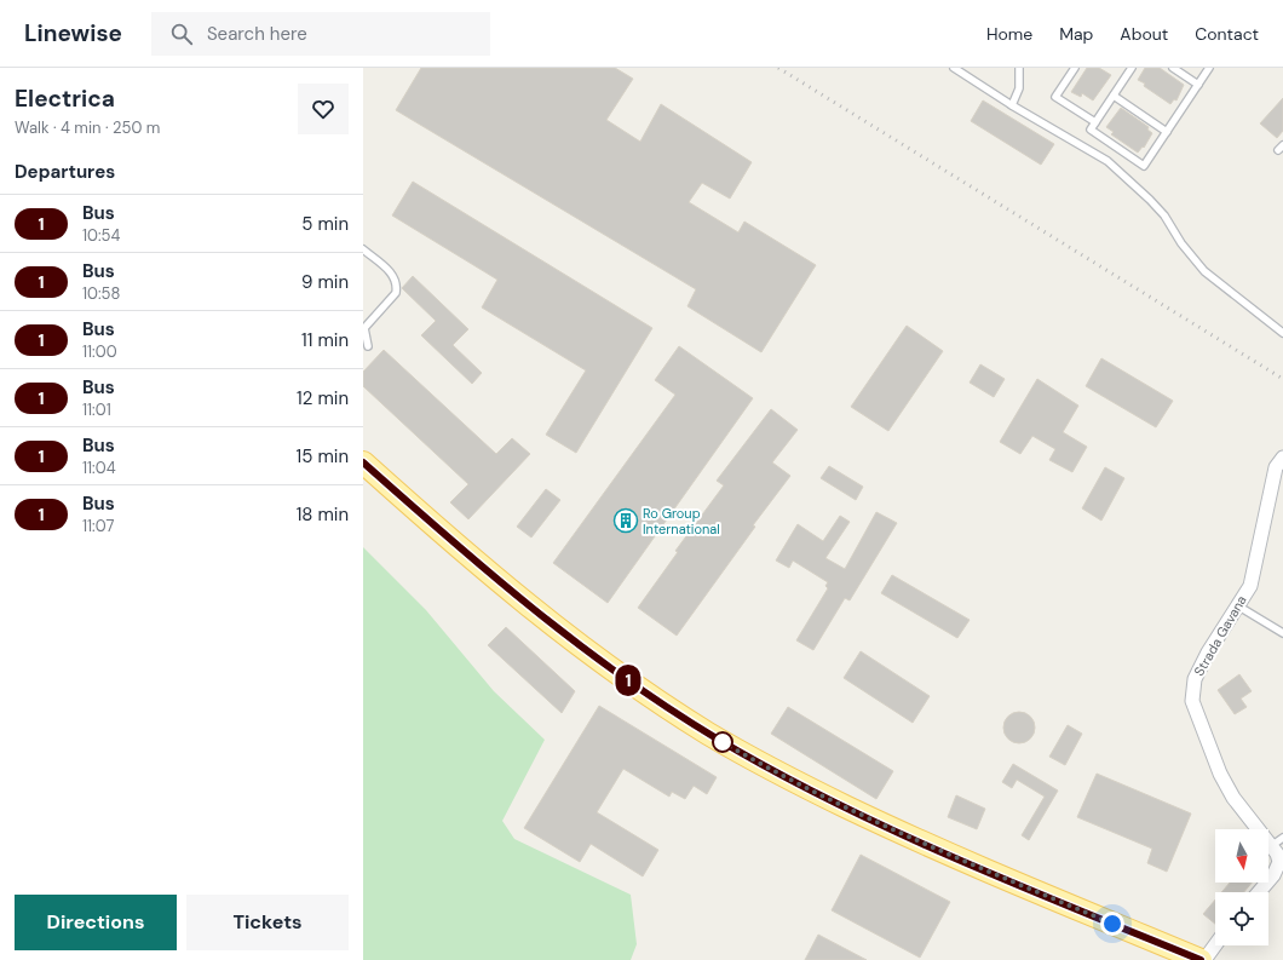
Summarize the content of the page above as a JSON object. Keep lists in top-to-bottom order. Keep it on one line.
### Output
{"streets":{"street":["Strada Gavana"]},"places":{"building":["Ro Group International"]},"lines":["bus line 1"],"north":"bottom","page":{"header":"Linewise","search":"Search here","nav":["Home","Map","About","Contact"],"heading":[["Electrica","Walk · 4 min · 250 m"],"Departures"],"on_map":"1","list":[{"mark":"1","name":"Bus","note":"10:54","value":"5 min"},{"mark":"1","name":"Bus","note":"10:58","value":"9 min"},{"mark":"1","name":"Bus","note":"11:00","value":"11 min"},{"mark":"1","name":"Bus","note":"11:01","value":"12 min"},{"mark":"1","name":"Bus","note":"11:04","value":"15 min"},{"mark":"1","name":"Bus","note":"11:07","value":"18 min"}],"buttons":["Directions","Tickets"]}}
